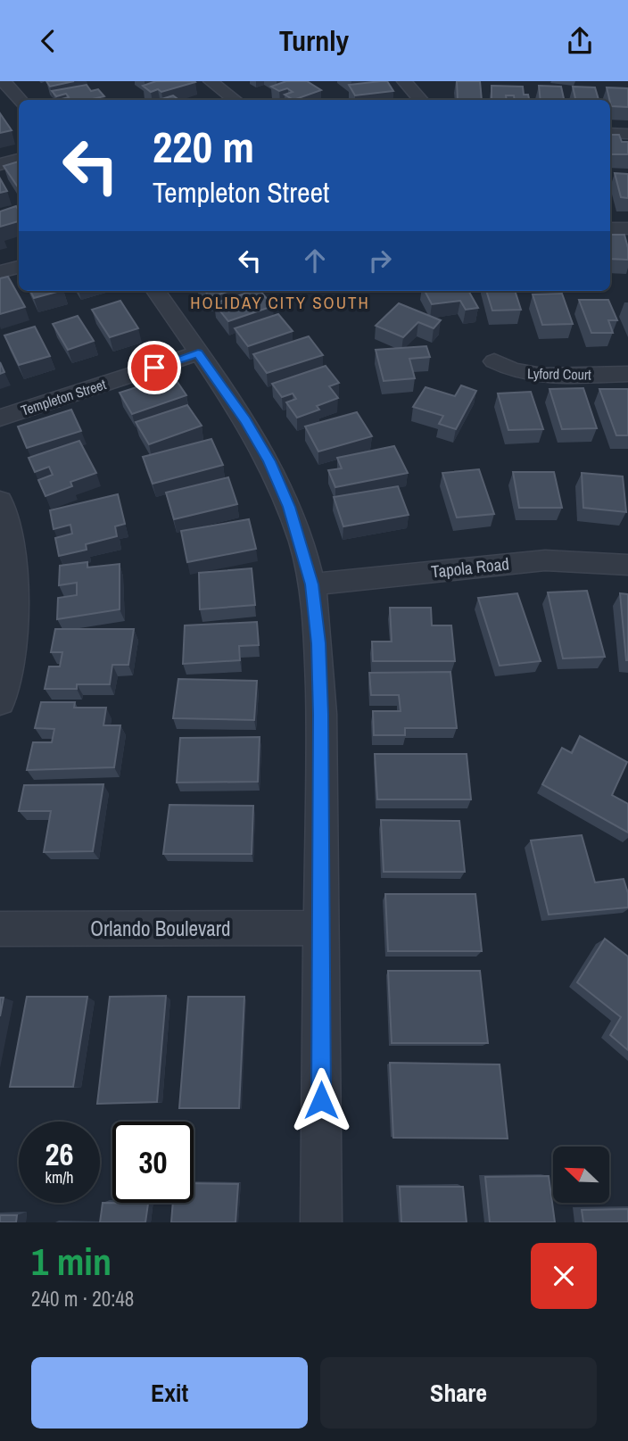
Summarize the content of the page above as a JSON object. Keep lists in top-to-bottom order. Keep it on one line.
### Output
{"streets":{"street":["Lyford Court","Templeton Street","Tapola Road","Orlando Boulevard"]},"districts":["HOLIDAY CITY SOUTH"],"north":"top left","page":{"header":"Turnly","turn":["220 m","Templeton Street"],"speed":"26 km/h","limit":"30","heading":["1 min","240 m · 20:48"],"buttons":["Exit","Share"]}}
